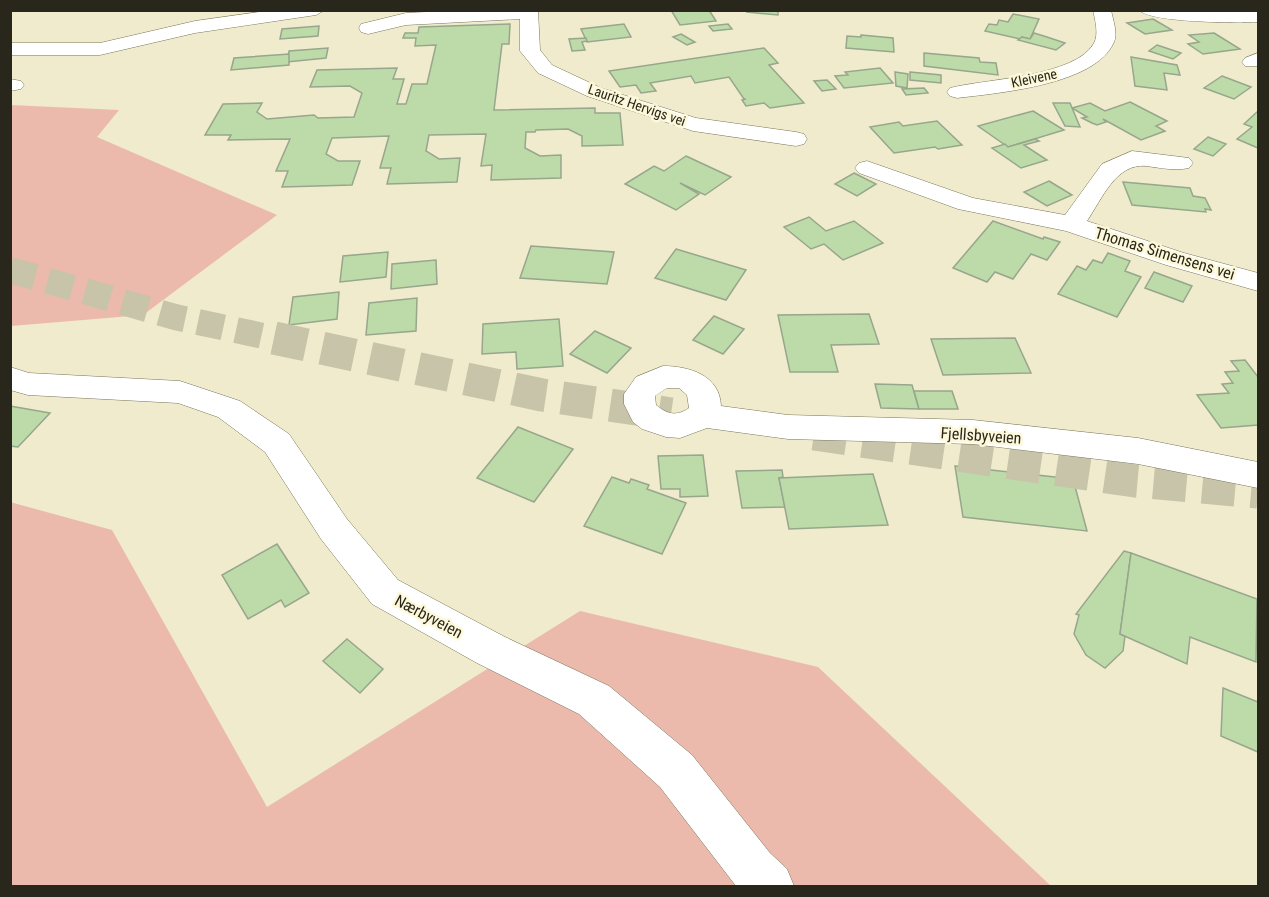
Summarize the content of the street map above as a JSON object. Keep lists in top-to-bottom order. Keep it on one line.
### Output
{"streets":{"street":["Kleivene","Lauritz Hervigs vei","Thomas Simensens vei","Fjellsbyveien","Nærbyveien"]}}
